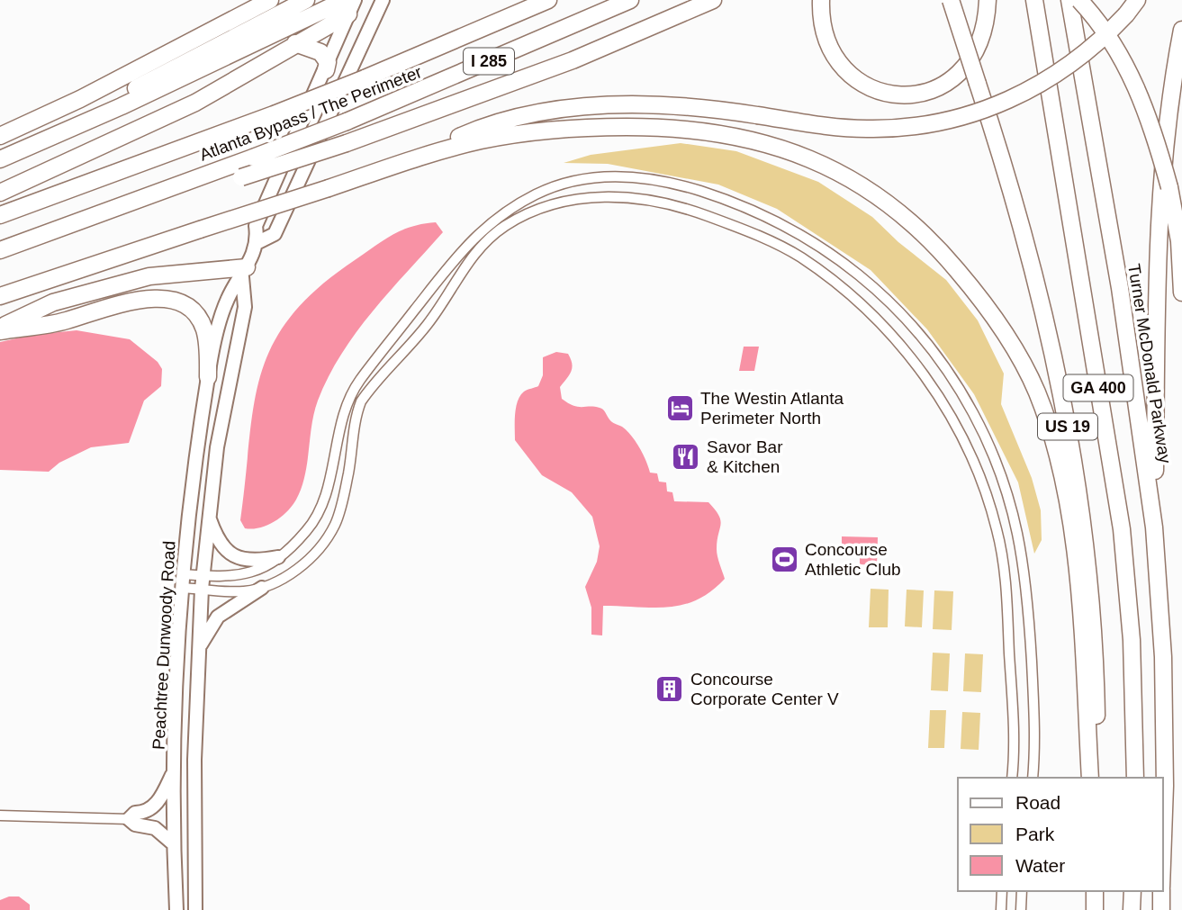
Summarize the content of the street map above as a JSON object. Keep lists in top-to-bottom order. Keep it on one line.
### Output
{"streets":{"highway":["I 285","Atlanta Bypass / The Perimeter","Turner McDonald Parkway","GA 400","US 19"],"main road":["Peachtree Dunwoody Road"]},"places":{"hotel":["The Westin Atlanta Perimeter North"],"restaurant":["Savor Bar & Kitchen"],"sports":["Concourse Athletic Club"],"building":["Concourse Corporate Center V"]},"legend":["Road","Park","Water"]}
